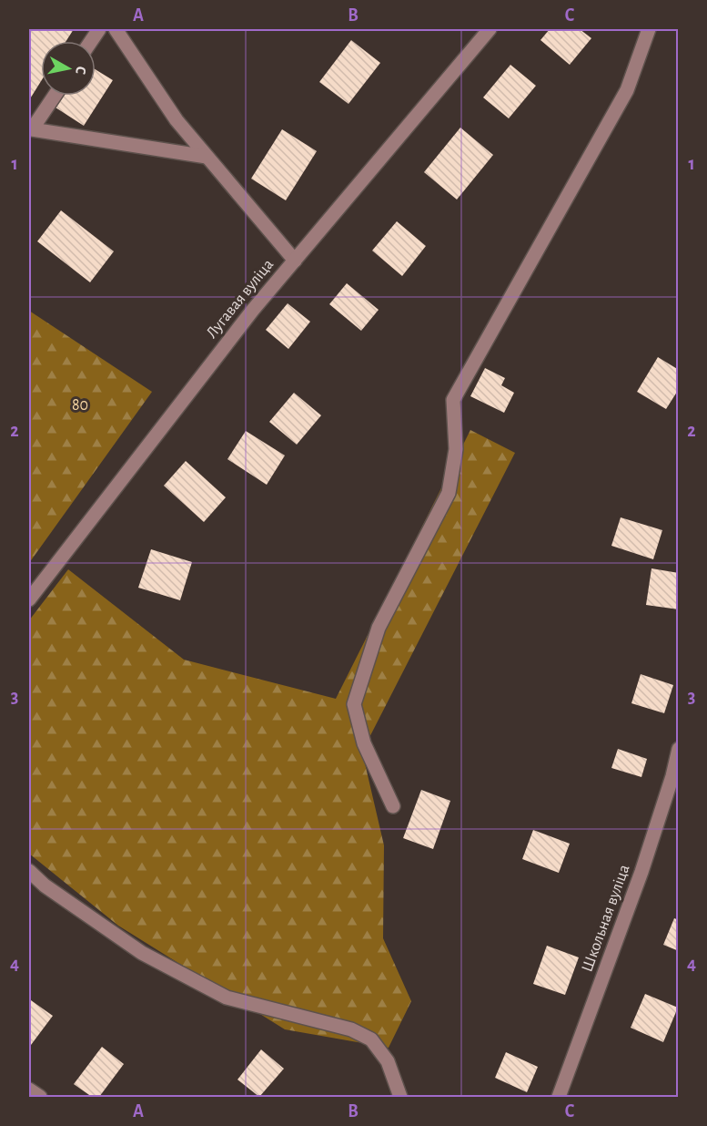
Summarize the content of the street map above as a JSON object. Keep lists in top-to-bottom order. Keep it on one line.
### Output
{"streets":{"street":["Лугавая вуліца","Школьная вуліца"]},"parks":["80"],"north":"right","grid":{"columns":["A","B","C"],"rows":["1","2","3","4"]}}
